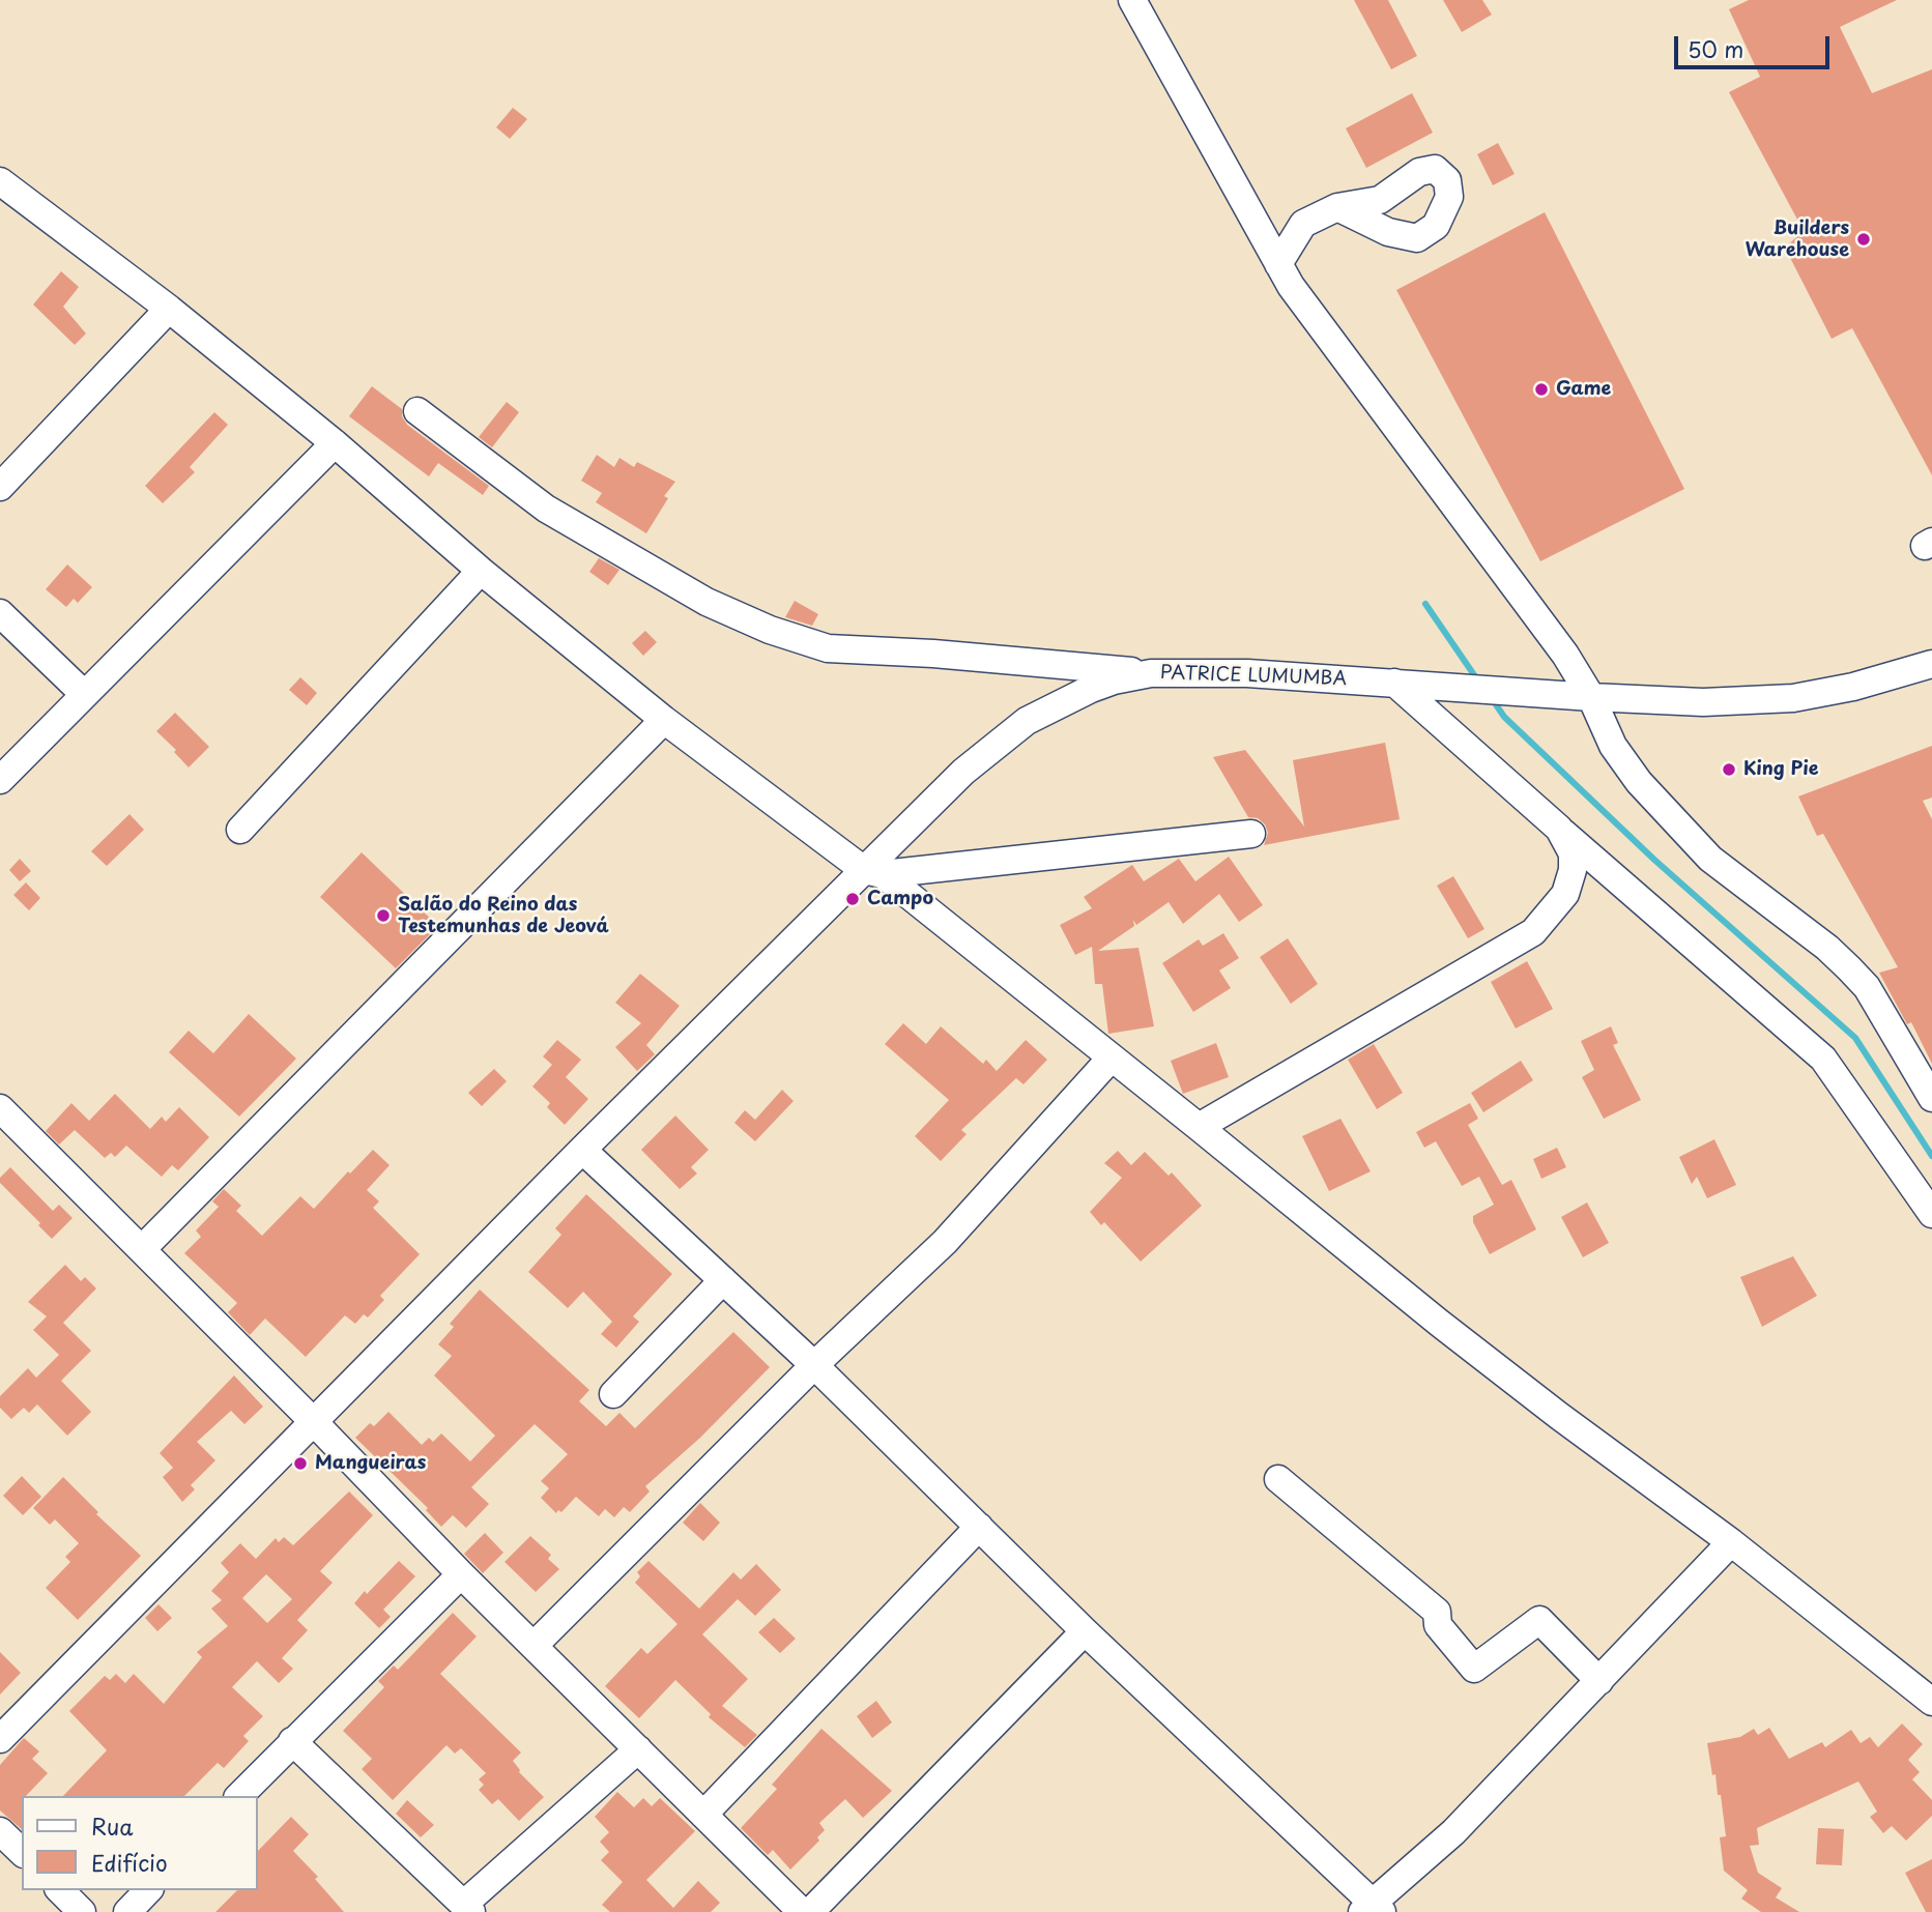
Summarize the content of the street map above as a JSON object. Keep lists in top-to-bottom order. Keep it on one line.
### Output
{"streets":{"street":["PATRICE LUMUMBA"]},"places":["Builders Warehouse","Game","King Pie","Campo","Salão do Reino das Testemunhas de Jeová","Mangueiras"],"legend":["Rua","Edifício"],"scale_bar":"50 m"}
